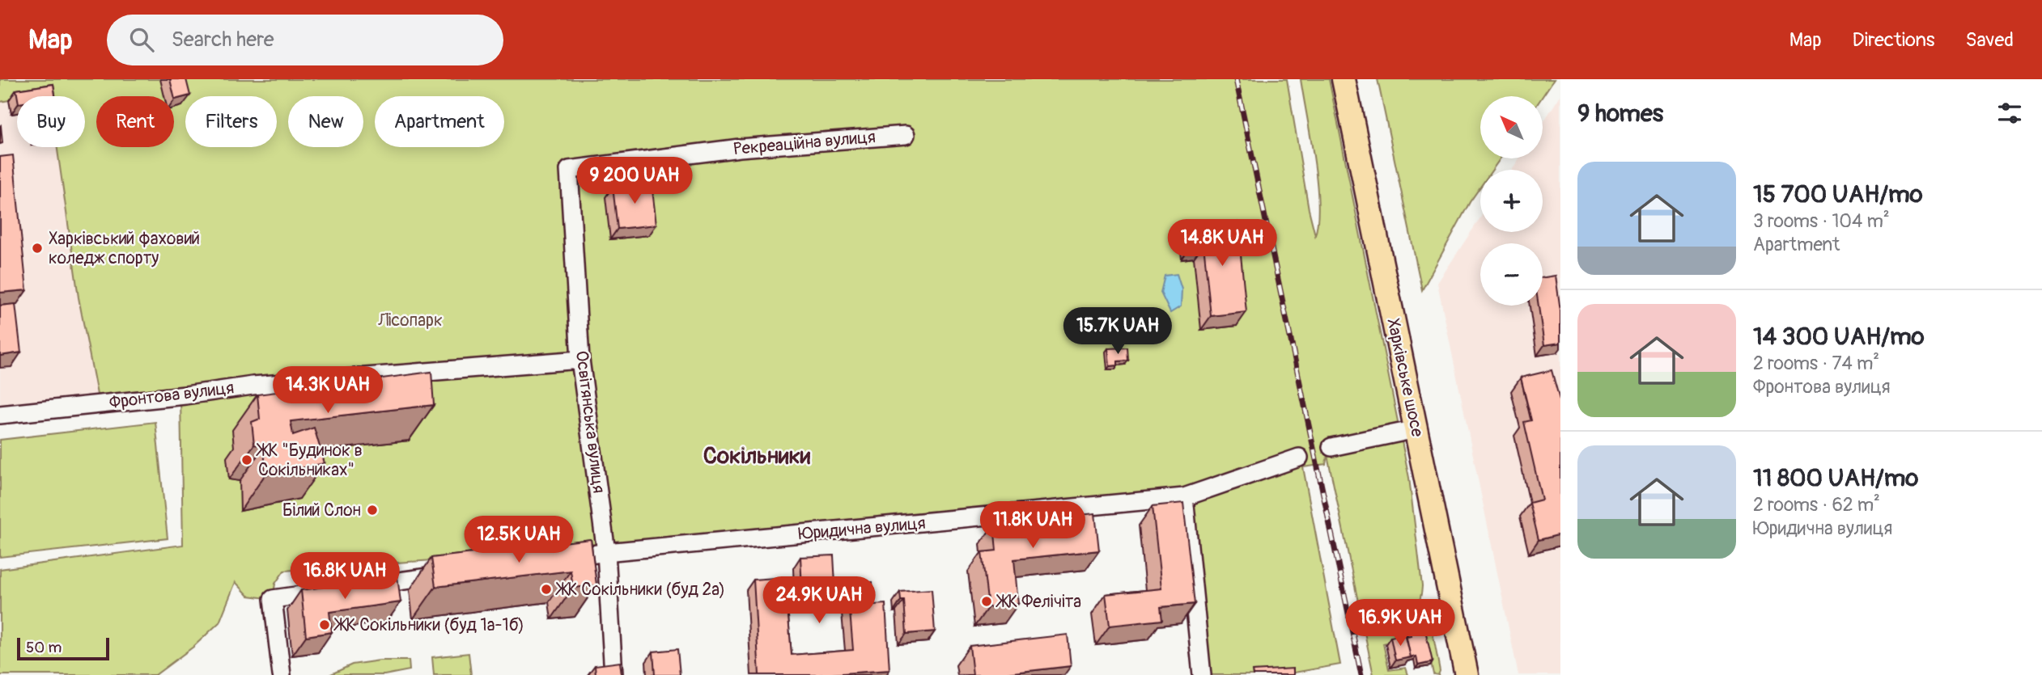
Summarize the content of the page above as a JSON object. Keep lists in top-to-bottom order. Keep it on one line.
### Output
{"streets":{"main road":["Харківське шосе"],"street":["Рекреаційна вулиця","Фронтова вулиця","Освітянська вулиця","Юридична вулиця"]},"crossings":[["Рекреаційна вулиця","Освітянська вулиця"],["Фронтова вулиця","Освітянська вулиця"],["Освітянська вулиця","Юридична вулиця"]],"districts":["Сокільники"],"parks":["Лісопарк"],"places":["Харківський фаховий коледж спорту","ЖК \"Будинок в Сокільниках\"","Білий Слон","ЖК Сокільники (буд 2а)","ЖК Фелічіта","ЖК Сокільники (буд 1а-1б)"],"scale_bar":"50 m","north":"top left","page":{"header":"Map","search":"Search here","nav":["Map","Directions","Saved"],"heading":"9 homes","map_buttons":["+","−"],"chip":["Buy","Rent","Filters","New","Apartment"],"list":[{"name":"15 700 UAH/mo","note":"3 rooms · 104 m² · Apartment"},{"name":"14 300 UAH/mo","note":"2 rooms · 74 m² · Фронтова вулиця"},{"name":"11 800 UAH/mo","note":"2 rooms · 62 m² · Юридична вулиця"}],"price":["9 200 UAH","14.8K UAH","15.7K UAH","14.3K UAH","11.8K UAH","12.5K UAH","16.8K UAH","24.9K UAH","16.9K UAH"],"scale":"50 m"}}
